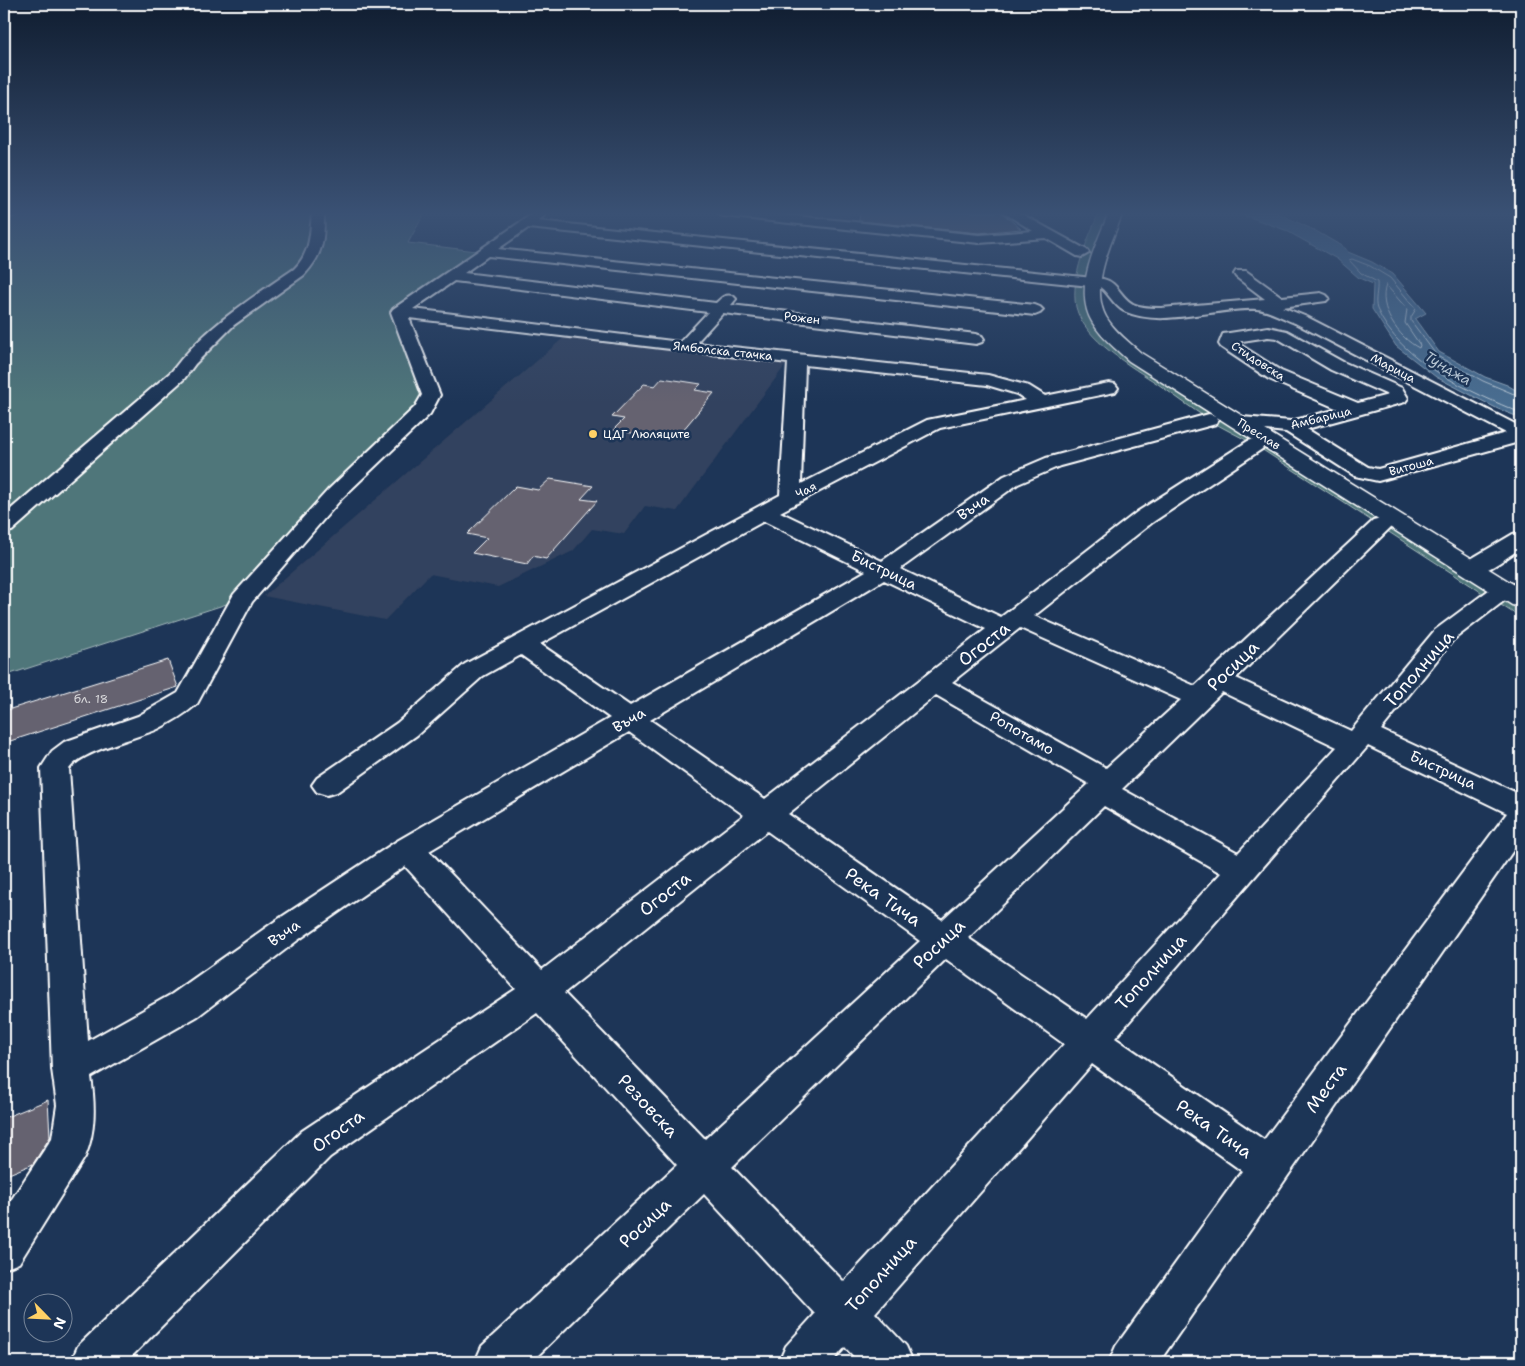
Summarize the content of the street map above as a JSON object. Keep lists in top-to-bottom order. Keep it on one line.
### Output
{"streets":{"main road":["Преслав"],"street":["Рожен","Ямболска стачка","Стидовска","Марица","Амбарица","Витоша","Чая","Въча","Бистрица","Огоста","Росица","Тополница","Ропотамо","Река Тича","Места","Резовска"]},"crossings":[["Ямболска стачка","Чая"],["Стидовска","Амбарица"],["Марица","Преслав"],["Марица","Витоша"],["Амбарица","Преслав"],["Амбарица","Витоша"],["Амбарица","Огоста"],["Преслав","Огоста"],["Преслав","Тополница"],["Чая","Бистрица"],["Чая","Река Тича"],["Въча","Бистрица"],["Въча","Река Тича"],["Въча","Резовска"],["Бистрица","Огоста"],["Бистрица","Росица"],["Бистрица","Тополница"],["Огоста","Ропотамо"],["Огоста","Река Тича"],["Огоста","Резовска"],["Росица","Ропотамо"],["Росица","Река Тича"],["Росица","Резовска"],["Тополница","Ропотамо"],["Тополница","Река Тича"],["Тополница","Резовска"],["Река Тича","Места"]],"water":["Тунджа"],"places":["ЦДГ Люляците"],"house_numbers":["бл. 18"],"north":"bottom right"}
